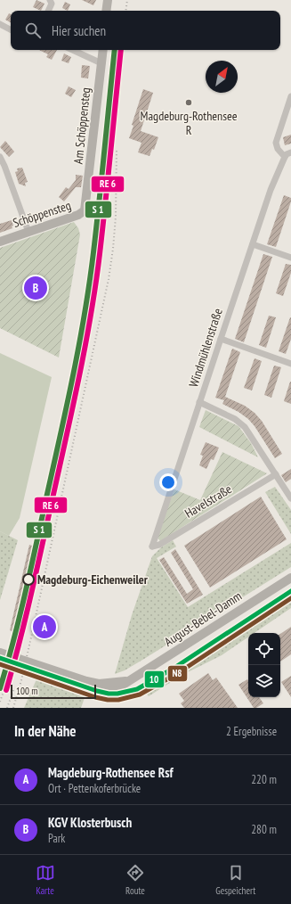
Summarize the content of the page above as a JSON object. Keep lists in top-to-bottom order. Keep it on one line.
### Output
{"streets":{"main road":["Am Schöppensteg","Schöppensteg","August-Bebel-Damm"],"street":["Windmühlenstraße","Havelstraße"]},"crossings":[["Am Schöppensteg","Schöppensteg"],["Windmühlenstraße","Havelstraße"]],"places":["Magdeburg-Rothensee R","Magdeburg-Eichenweiler"],"lines":["transit line 10","transit line N8"],"scale_bar":"100 m","north":"top right","page":{"search":"Hier suchen","pins":["B","A"],"scale":"100 m","heading":["In der Nähe","2 Ergebnisse"],"list":[{"mark":"A","name":"Magdeburg-Rothensee Rsf","note":"Ort · Pettenkoferbrücke","value":"220 m"},{"mark":"B","name":"KGV Klosterbusch","note":"Park","value":"280 m"}],"nav":["Karte","Route","Gespeichert"]}}
